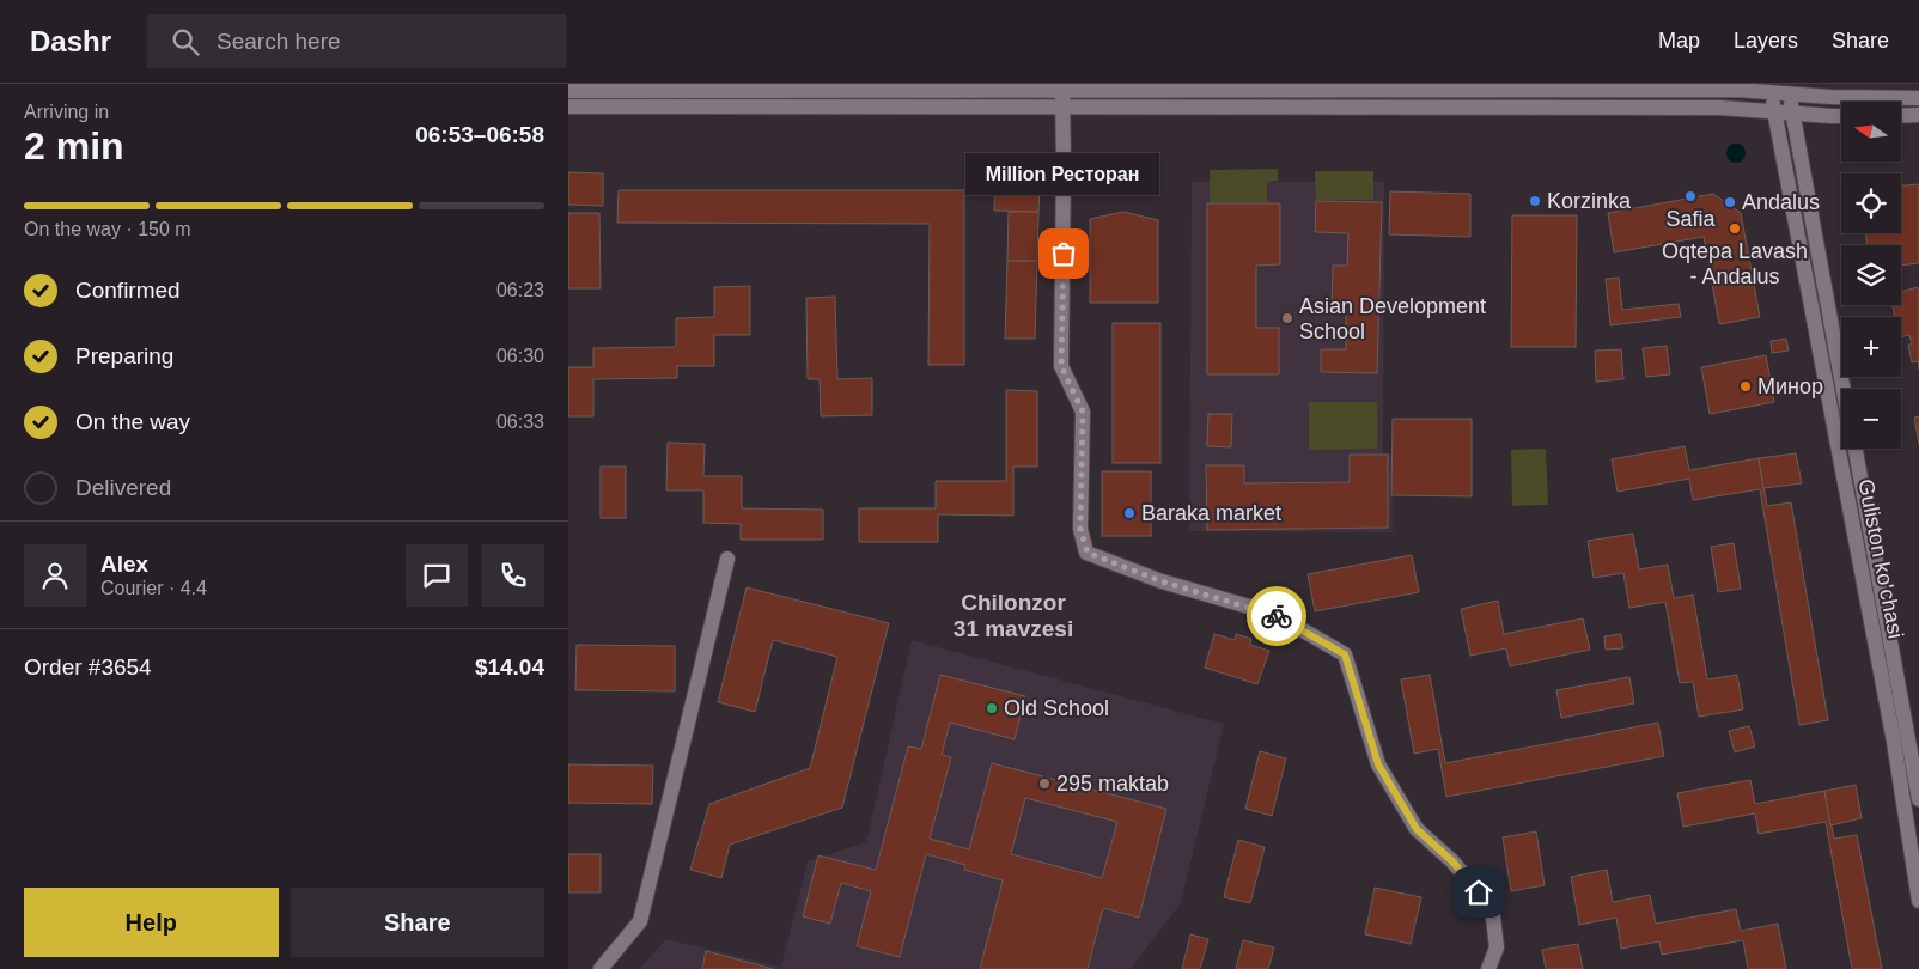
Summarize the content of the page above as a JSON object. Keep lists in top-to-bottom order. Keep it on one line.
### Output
{"streets":{"street":["Guliston ko'chasi"]},"districts":["Chilonzor 31 mavzesi"],"places":["Safia","Korzinka","Andalus","Oqtepa Lavash - Andalus","Million Ресторан","Asian Development School","Минор","Baraka market","Old School","295 maktab"],"north":"left","page":{"header":"Dashr","search":"Search here","nav":["Map","Layers","Share"],"heading":["2 min","Arriving in","06:53–06:58"],"panel":["Alex","Courier · 4.4","Order #3654","$14.04"],"map_buttons":["+","−"],"bubble":"Million Ресторан","bar":"On the way · 150 m","list":[["Confirmed","06:23"],["Preparing","06:30"],["On the way","06:33"],"Delivered"],"buttons":["Help","Share"]}}
